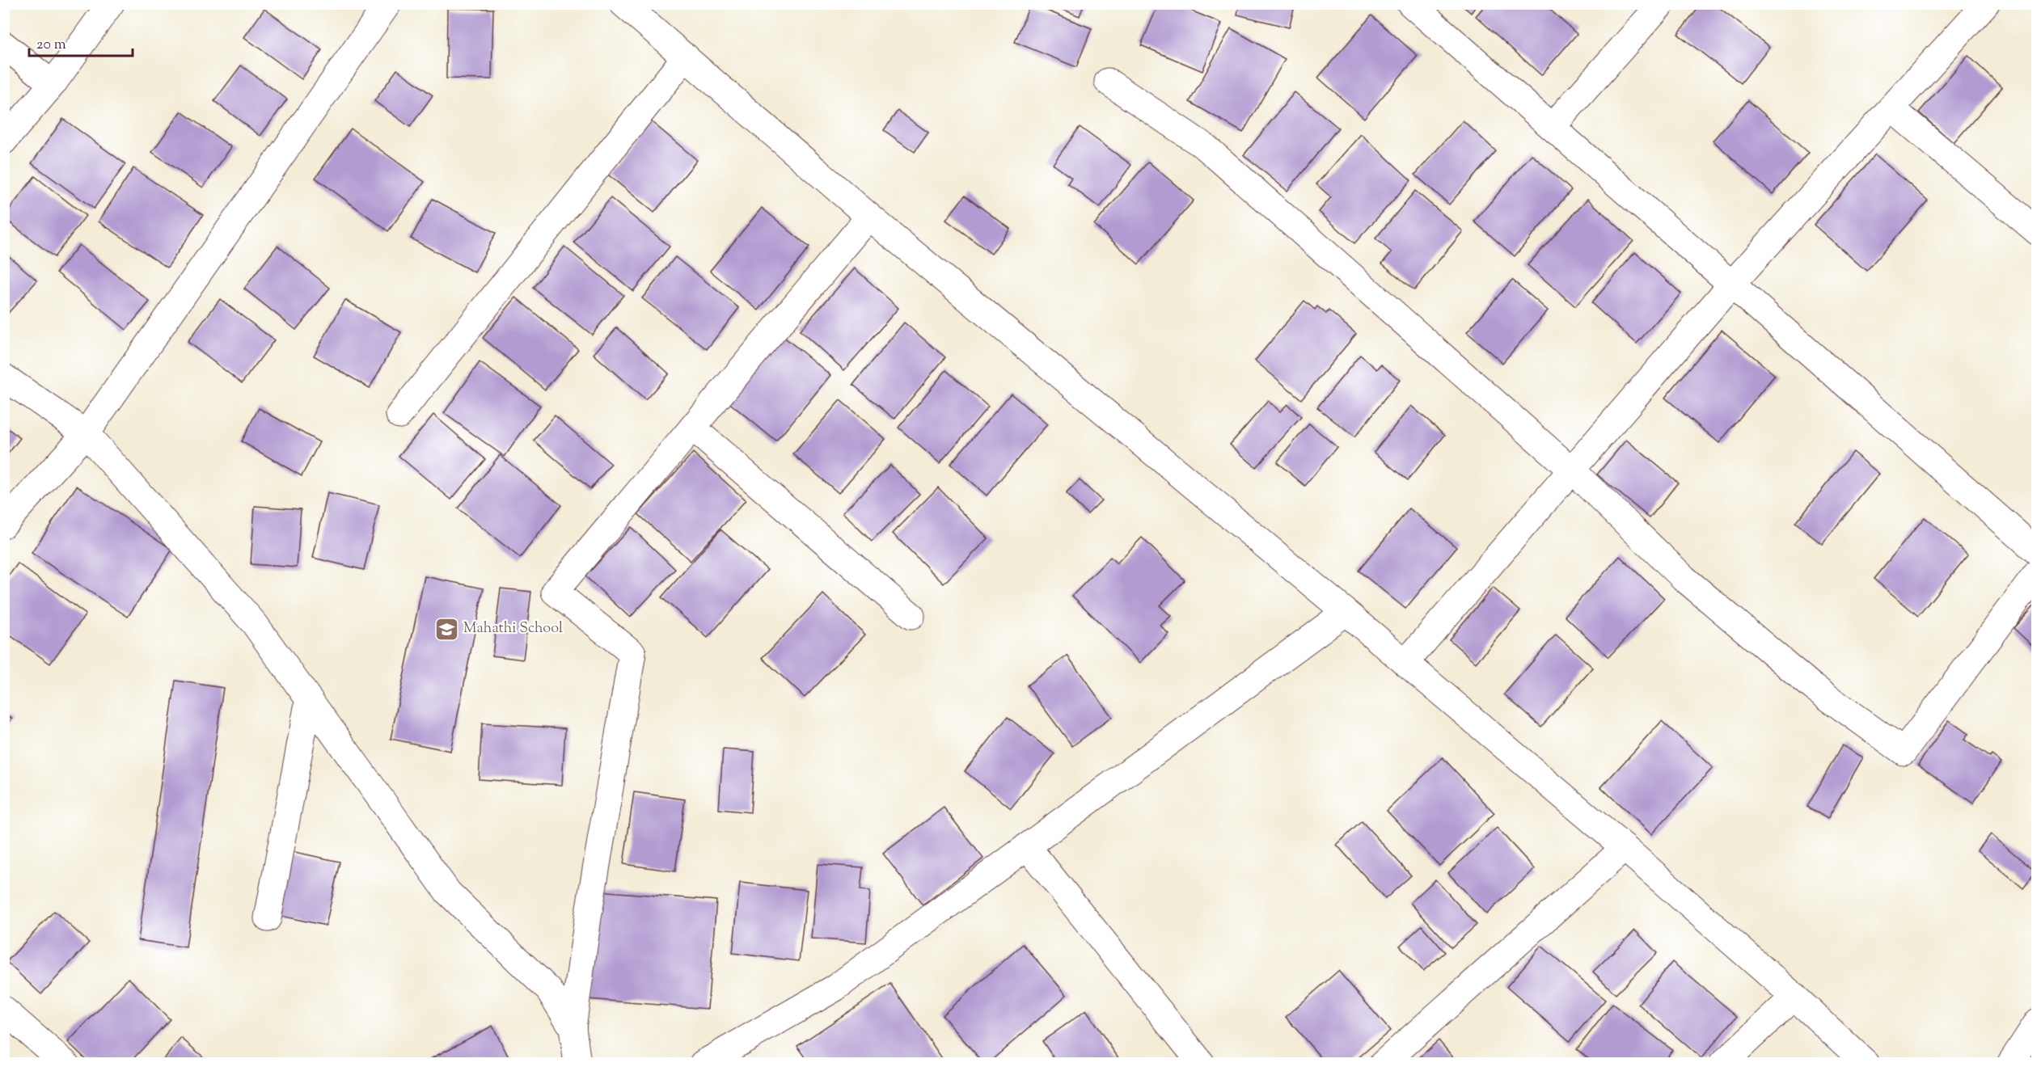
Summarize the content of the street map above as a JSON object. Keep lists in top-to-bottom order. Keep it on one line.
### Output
{"places":{"school or university":["Mahathi School"]},"scale_bar":"20 m"}
